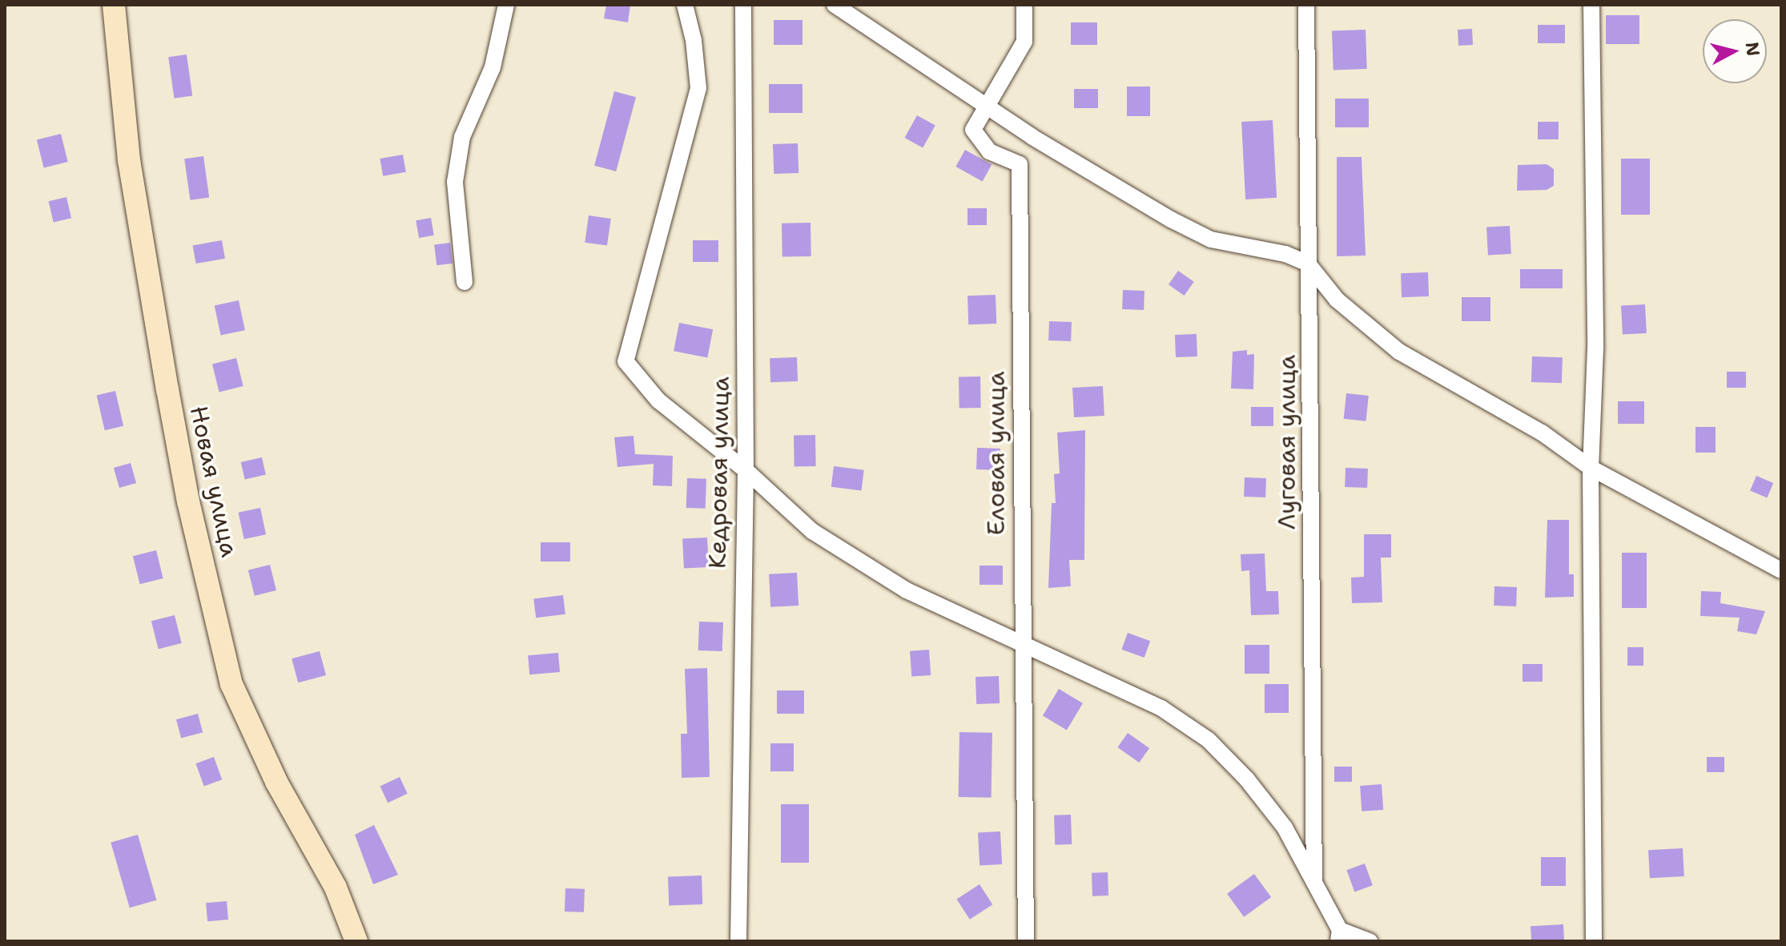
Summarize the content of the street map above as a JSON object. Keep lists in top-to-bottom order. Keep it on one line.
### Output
{"streets":{"street":["Луговая улица","Еловая улица","Кедровая улица","Новая улица"]},"north":"right"}
